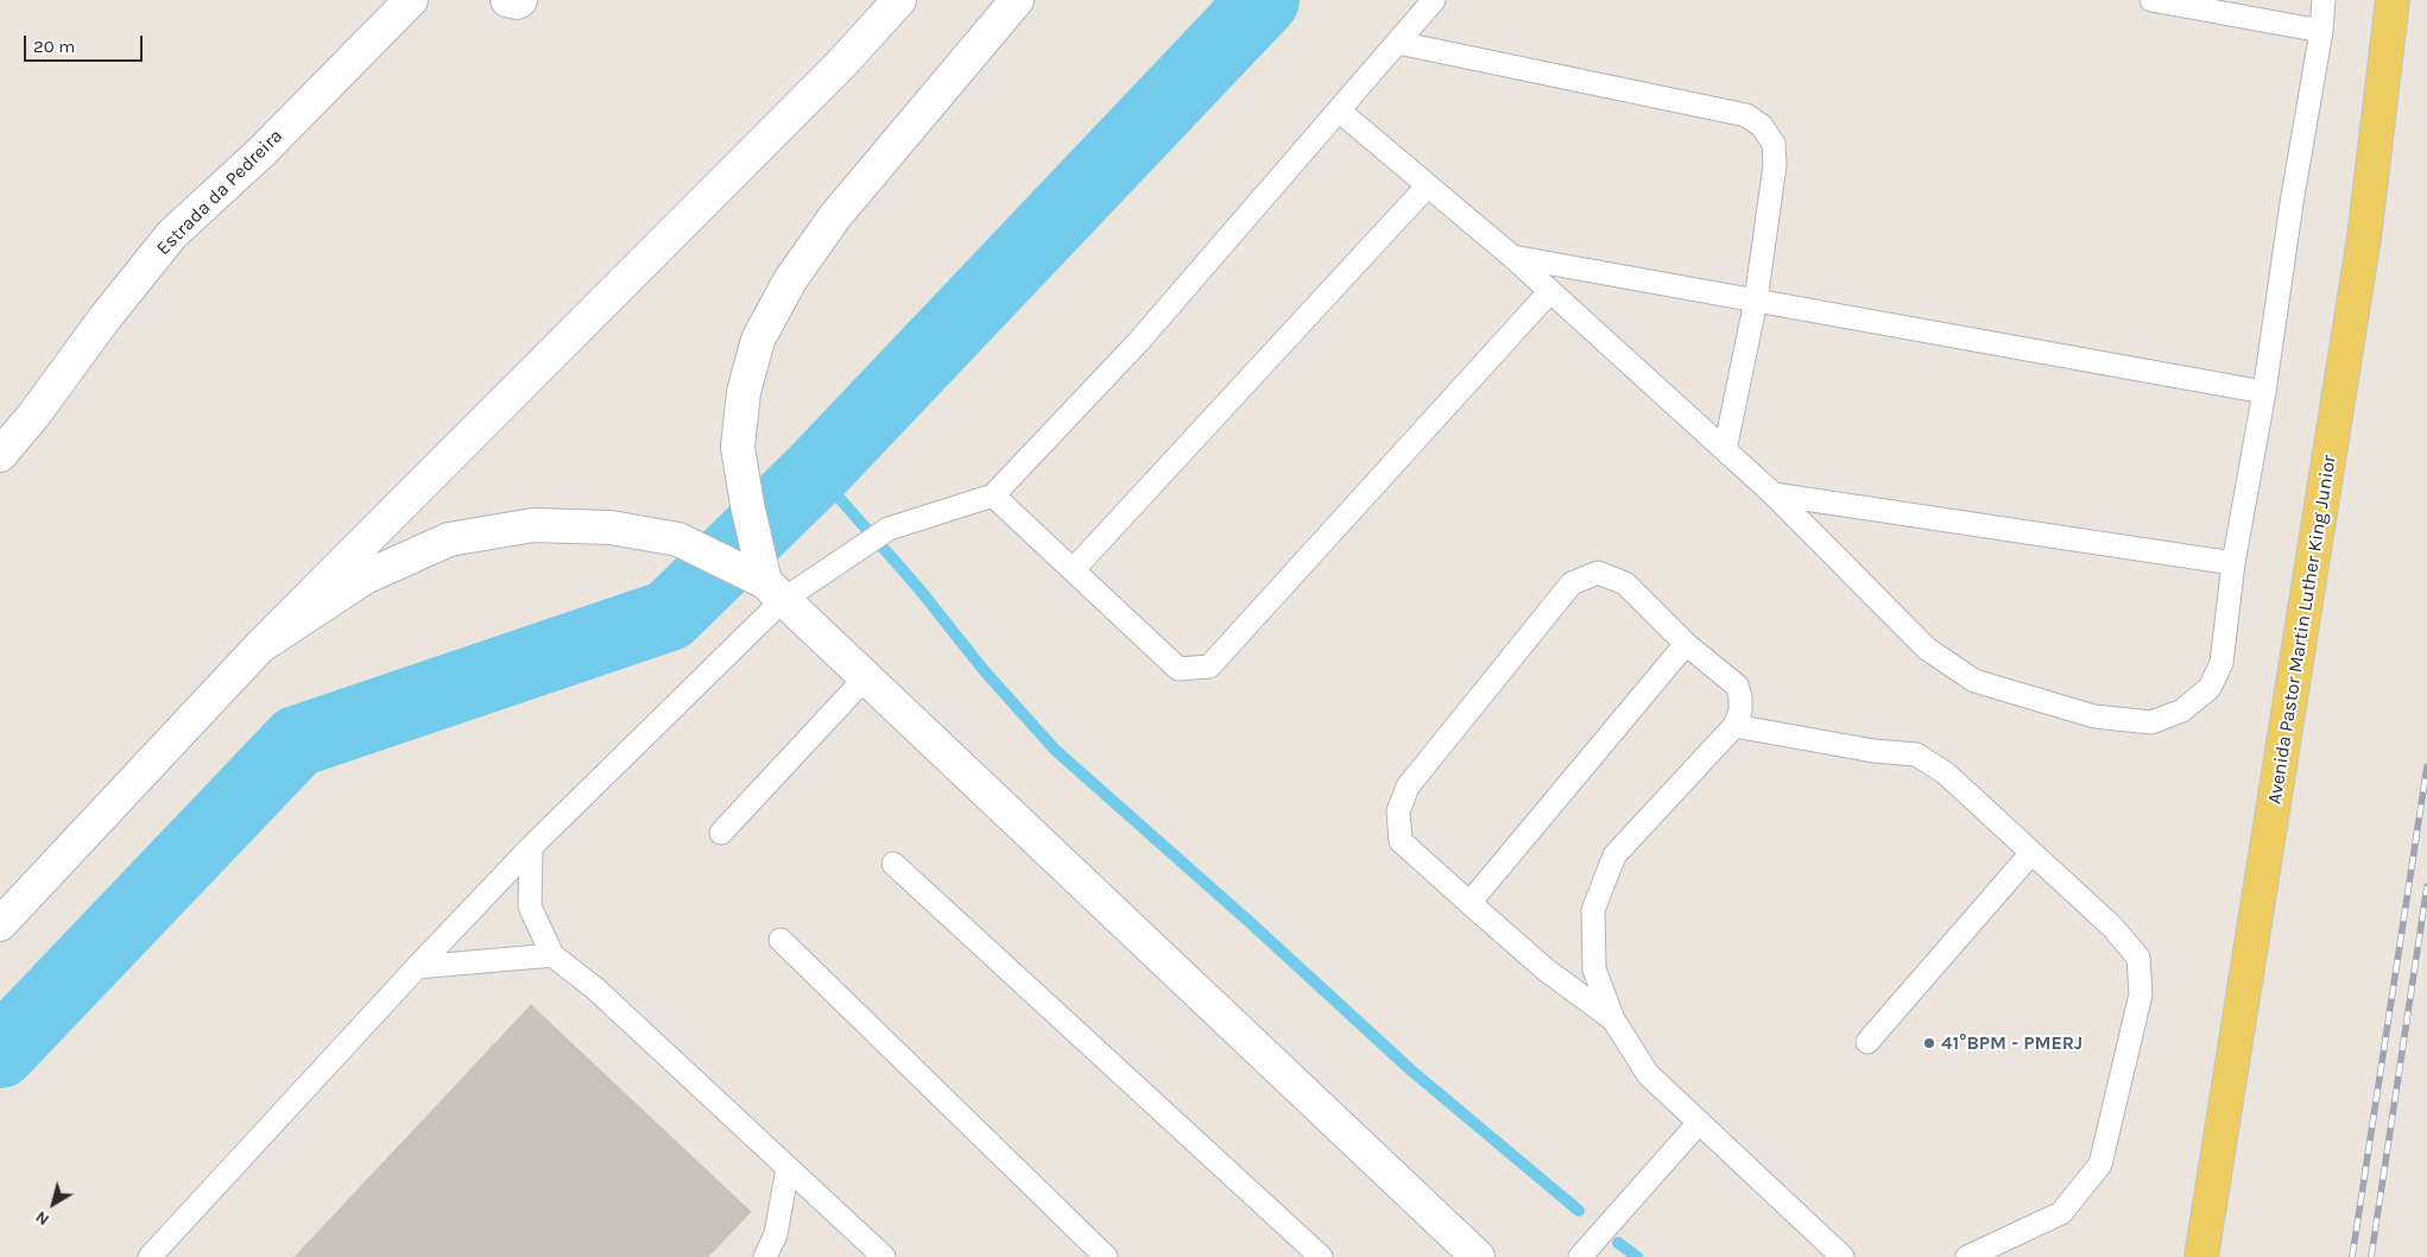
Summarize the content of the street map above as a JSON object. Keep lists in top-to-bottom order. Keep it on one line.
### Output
{"streets":{"main road":["Avenida Pastor Martin Luther King Junior"],"street":["Estrada da Pedreira"]},"places":["41°BPM - PMERJ"],"scale_bar":"20 m","north":"bottom left"}
